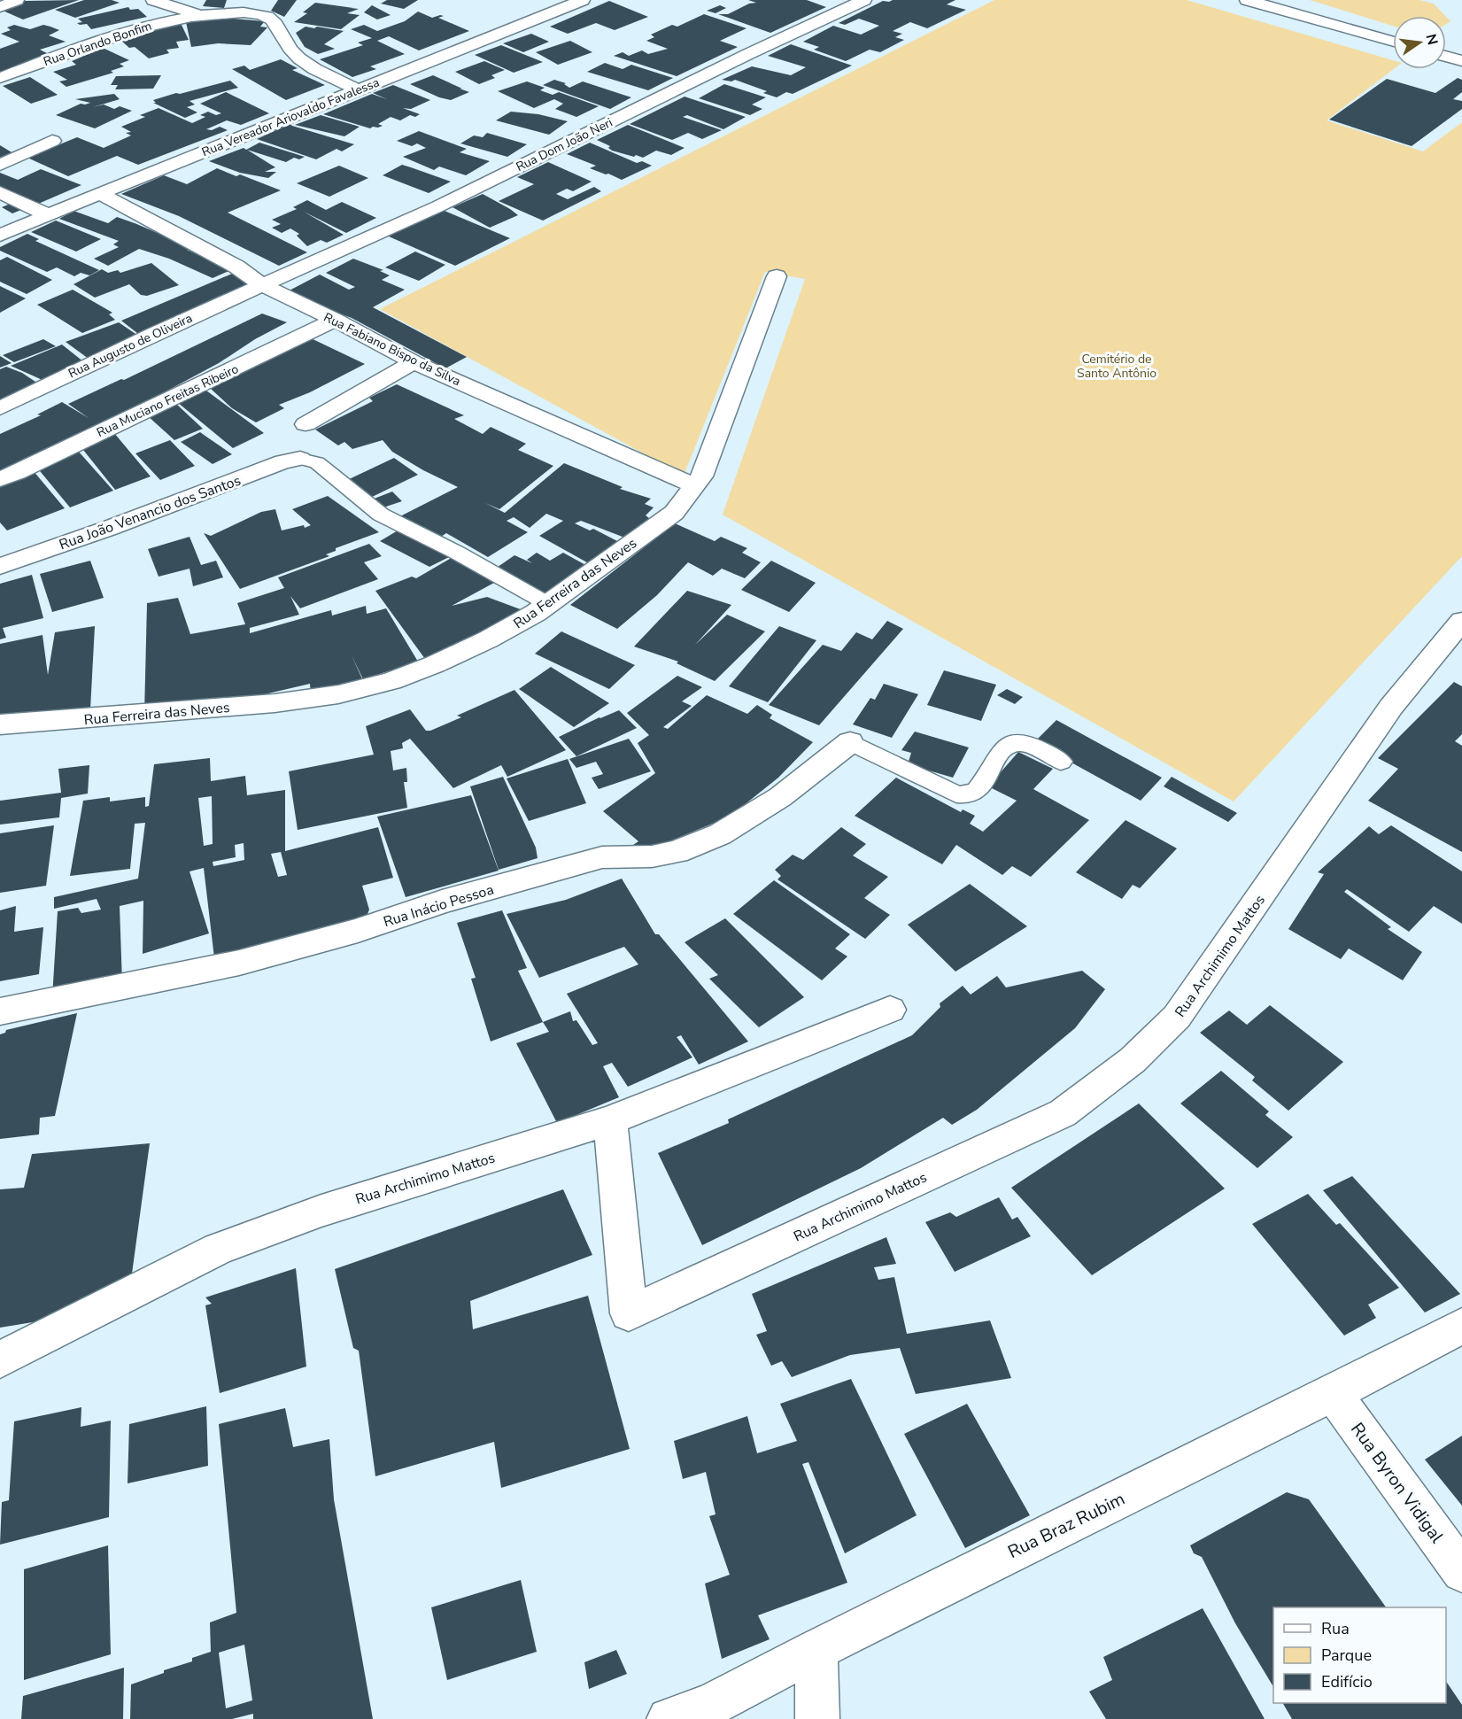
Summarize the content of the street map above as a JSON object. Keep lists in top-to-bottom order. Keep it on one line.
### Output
{"streets":{"street":["Rua Orlando Bonfim","Rua Vereador Ariovaldo Favalessa","Rua Dom João Neri","Rua Augusto de Oliveira","Rua Fabiano Bispo da Silva","Rua Muciano Freitas Ribeiro","Rua João Venancio dos Santos","Rua Ferreira das Neves","Rua Inácio Pessoa","Rua Archimimo Mattos","Rua Byron Vidigal","Rua Braz Rubim"]},"crossings":[["Rua Orlando Bonfim","Rua Vereador Ariovaldo Favalessa"],["Rua Vereador Ariovaldo Favalessa","Rua Fabiano Bispo da Silva"],["Rua Dom João Neri","Rua Augusto de Oliveira"],["Rua Dom João Neri","Rua Fabiano Bispo da Silva"],["Rua Augusto de Oliveira","Rua Fabiano Bispo da Silva"],["Rua Fabiano Bispo da Silva","Rua Muciano Freitas Ribeiro"],["Rua Fabiano Bispo da Silva","Rua Ferreira das Neves"],["Rua Byron Vidigal","Rua Braz Rubim"]],"parks":["Cemitério de Santo Antônio"],"legend":["Rua","Parque","Edifício"],"north":"right"}
